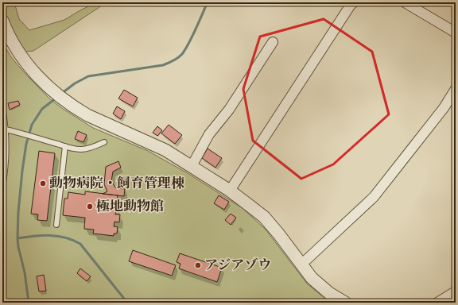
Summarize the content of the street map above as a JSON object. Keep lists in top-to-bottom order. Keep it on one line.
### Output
{"places":["動物病院・飼育管理棟","極地動物館","アジアゾウ"]}
